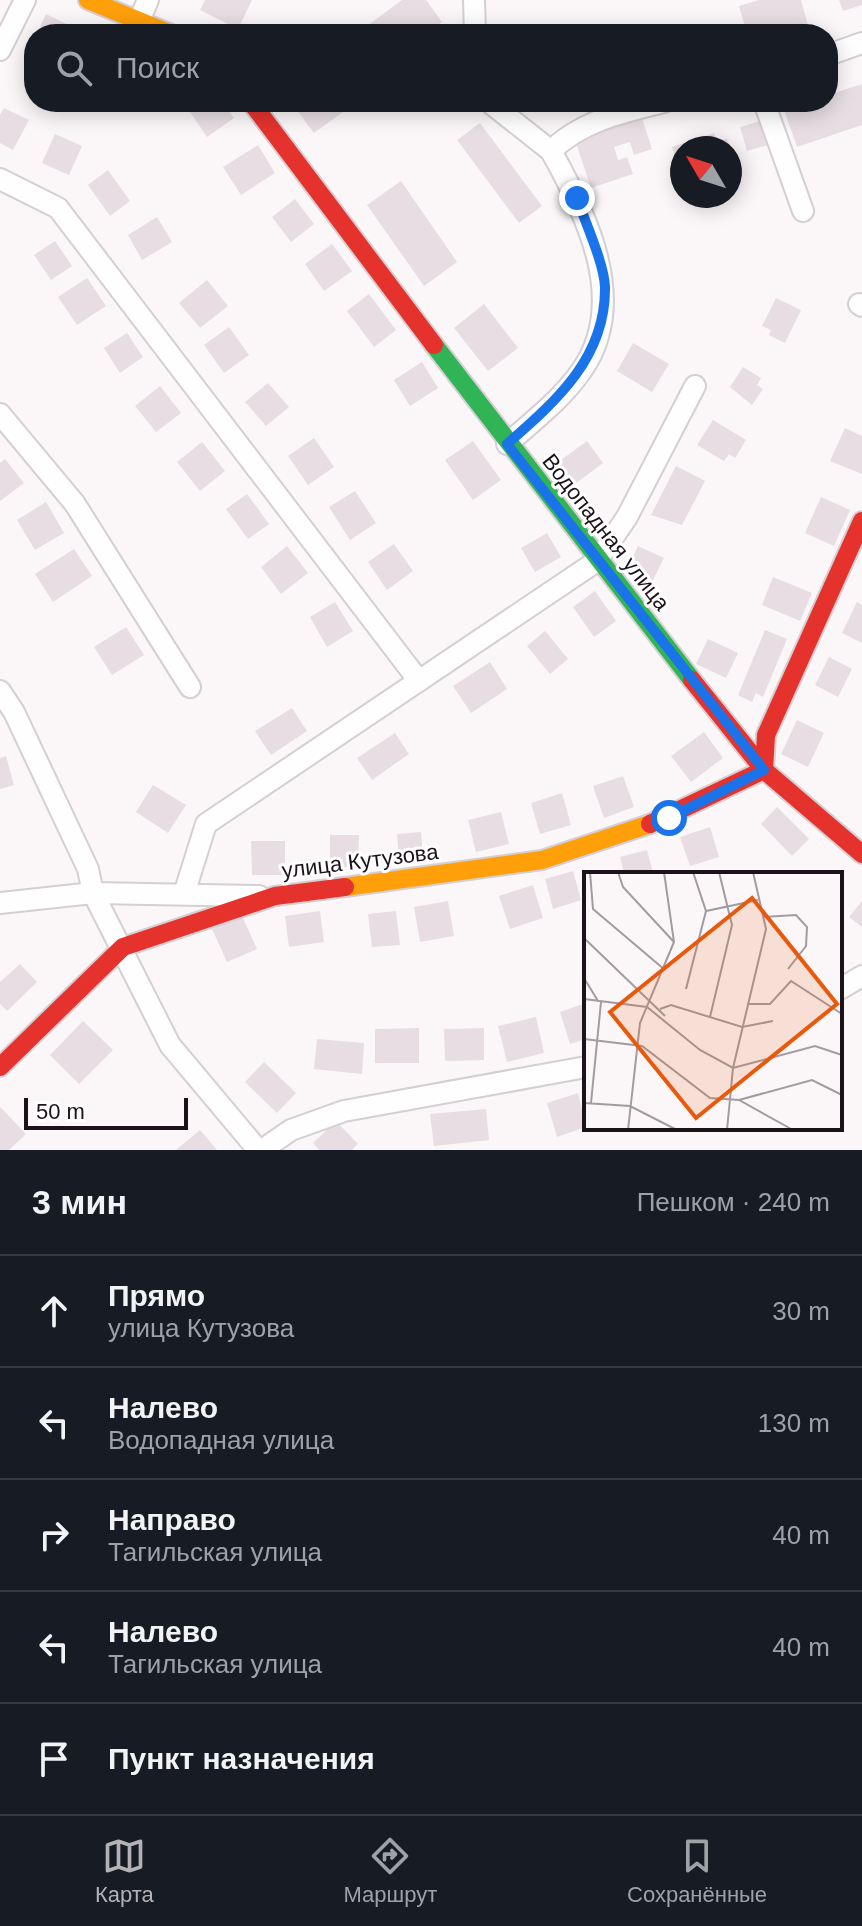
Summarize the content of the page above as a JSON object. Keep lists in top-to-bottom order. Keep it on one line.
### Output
{"streets":{"street":["Водопадная улица","улица Кутузова"]},"crossings":[["Водопадная улица","улица Кутузова"]],"scale_bar":"50 m","north":"top left","page":{"search":"Поиск","scale":"50 m","heading":["3 мин","Пешком · 240 m"],"list":[["Прямо","улица Кутузова","30 m"],["Налево","Водопадная улица","130 m"],["Направо","Тагильская улица","40 m"],["Налево","Тагильская улица","40 m"],"Пункт назначения"],"nav":["Карта","Маршрут","Сохранённые"]}}
